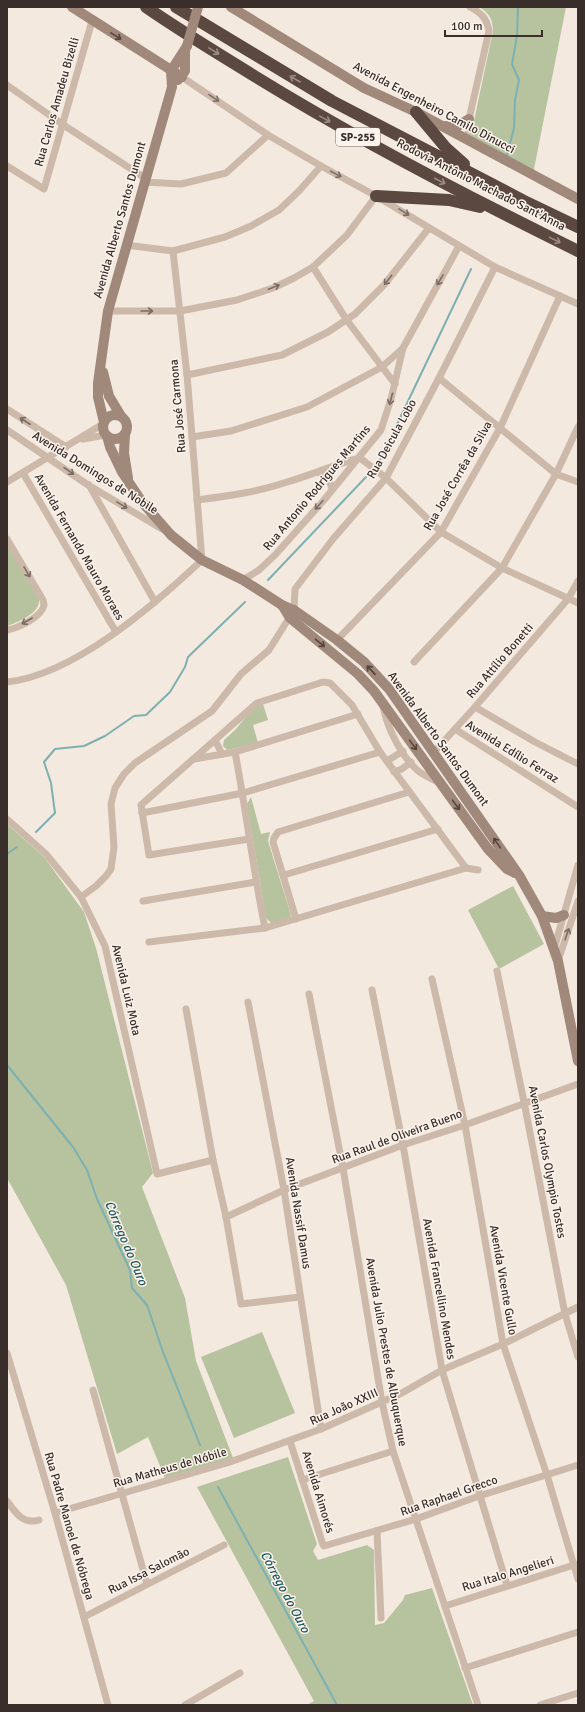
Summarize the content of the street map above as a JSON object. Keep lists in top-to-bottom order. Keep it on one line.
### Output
{"streets":{"highway":["SP-255","Rodovia Antônio Machado Sant'Anna"],"street":["Rua Carlos Amadeu Bizelli","Avenida Engenheiro Camilo Dinucci","Avenida Alberto Santos Dumont","Rua José Carmona","Rua Deicula Lobo","Avenida Domingos de Nobile","Rua José Corrêa da Silva","Rua Antonio Rodrigues Martins","Avenida Fernando Mauro Moraes","Rua Attílio Bonetti","Avenida Edílio Ferraz","Avenida Luiz Mota","Rua Raul de Oliveira Bueno","Avenida Carlos Olympio Tostes","Avenida Nassif Damus","Avenida Vicente Gullo","Avenida Francellino Mendes","Avenida Julio Prestes de Albuquerque","Rua João XXIII","Rua Matheus de Nóbile","Avenida Aimorés","Rua Raphael Grecco","Rua Padre Manoel de Nóbrega","Rua Issa Salomão","Rua Italo Angelieri"]},"crossings":[["Avenida Alberto Santos Dumont","Rua José Carmona"],["Avenida Alberto Santos Dumont","Rua Deicula Lobo"],["Avenida Alberto Santos Dumont","Avenida Domingos de Nobile"],["Avenida Alberto Santos Dumont","Rua José Corrêa da Silva"],["Avenida Alberto Santos Dumont","Rua Antonio Rodrigues Martins"],["Avenida Alberto Santos Dumont","Rua Attílio Bonetti"],["Rua Attílio Bonetti","Avenida Edílio Ferraz"],["Rua Raul de Oliveira Bueno","Avenida Carlos Olympio Tostes"],["Rua Raul de Oliveira Bueno","Avenida Nassif Damus"],["Rua Raul de Oliveira Bueno","Avenida Vicente Gullo"],["Rua Raul de Oliveira Bueno","Avenida Francellino Mendes"],["Rua Raul de Oliveira Bueno","Avenida Julio Prestes de Albuquerque"],["Avenida Carlos Olympio Tostes","Rua João XXIII"],["Avenida Nassif Damus","Rua João XXIII"],["Avenida Vicente Gullo","Rua João XXIII"],["Avenida Vicente Gullo","Rua Raphael Grecco"],["Avenida Vicente Gullo","Rua Italo Angelieri"],["Avenida Francellino Mendes","Rua João XXIII"],["Avenida Francellino Mendes","Rua Raphael Grecco"],["Avenida Francellino Mendes","Rua Italo Angelieri"],["Avenida Julio Prestes de Albuquerque","Rua João XXIII"],["Avenida Julio Prestes de Albuquerque","Rua Raphael Grecco"],["Avenida Julio Prestes de Albuquerque","Rua Italo Angelieri"],["Rua João XXIII","Rua Matheus de Nóbile"],["Rua João XXIII","Avenida Aimorés"],["Rua Matheus de Nóbile","Avenida Aimorés"],["Rua Matheus de Nóbile","Rua Padre Manoel de Nóbrega"],["Avenida Aimorés","Rua Raphael Grecco"],["Rua Padre Manoel de Nóbrega","Rua Issa Salomão"]],"water":["Córrego do Ouro"],"scale_bar":"100 m"}
